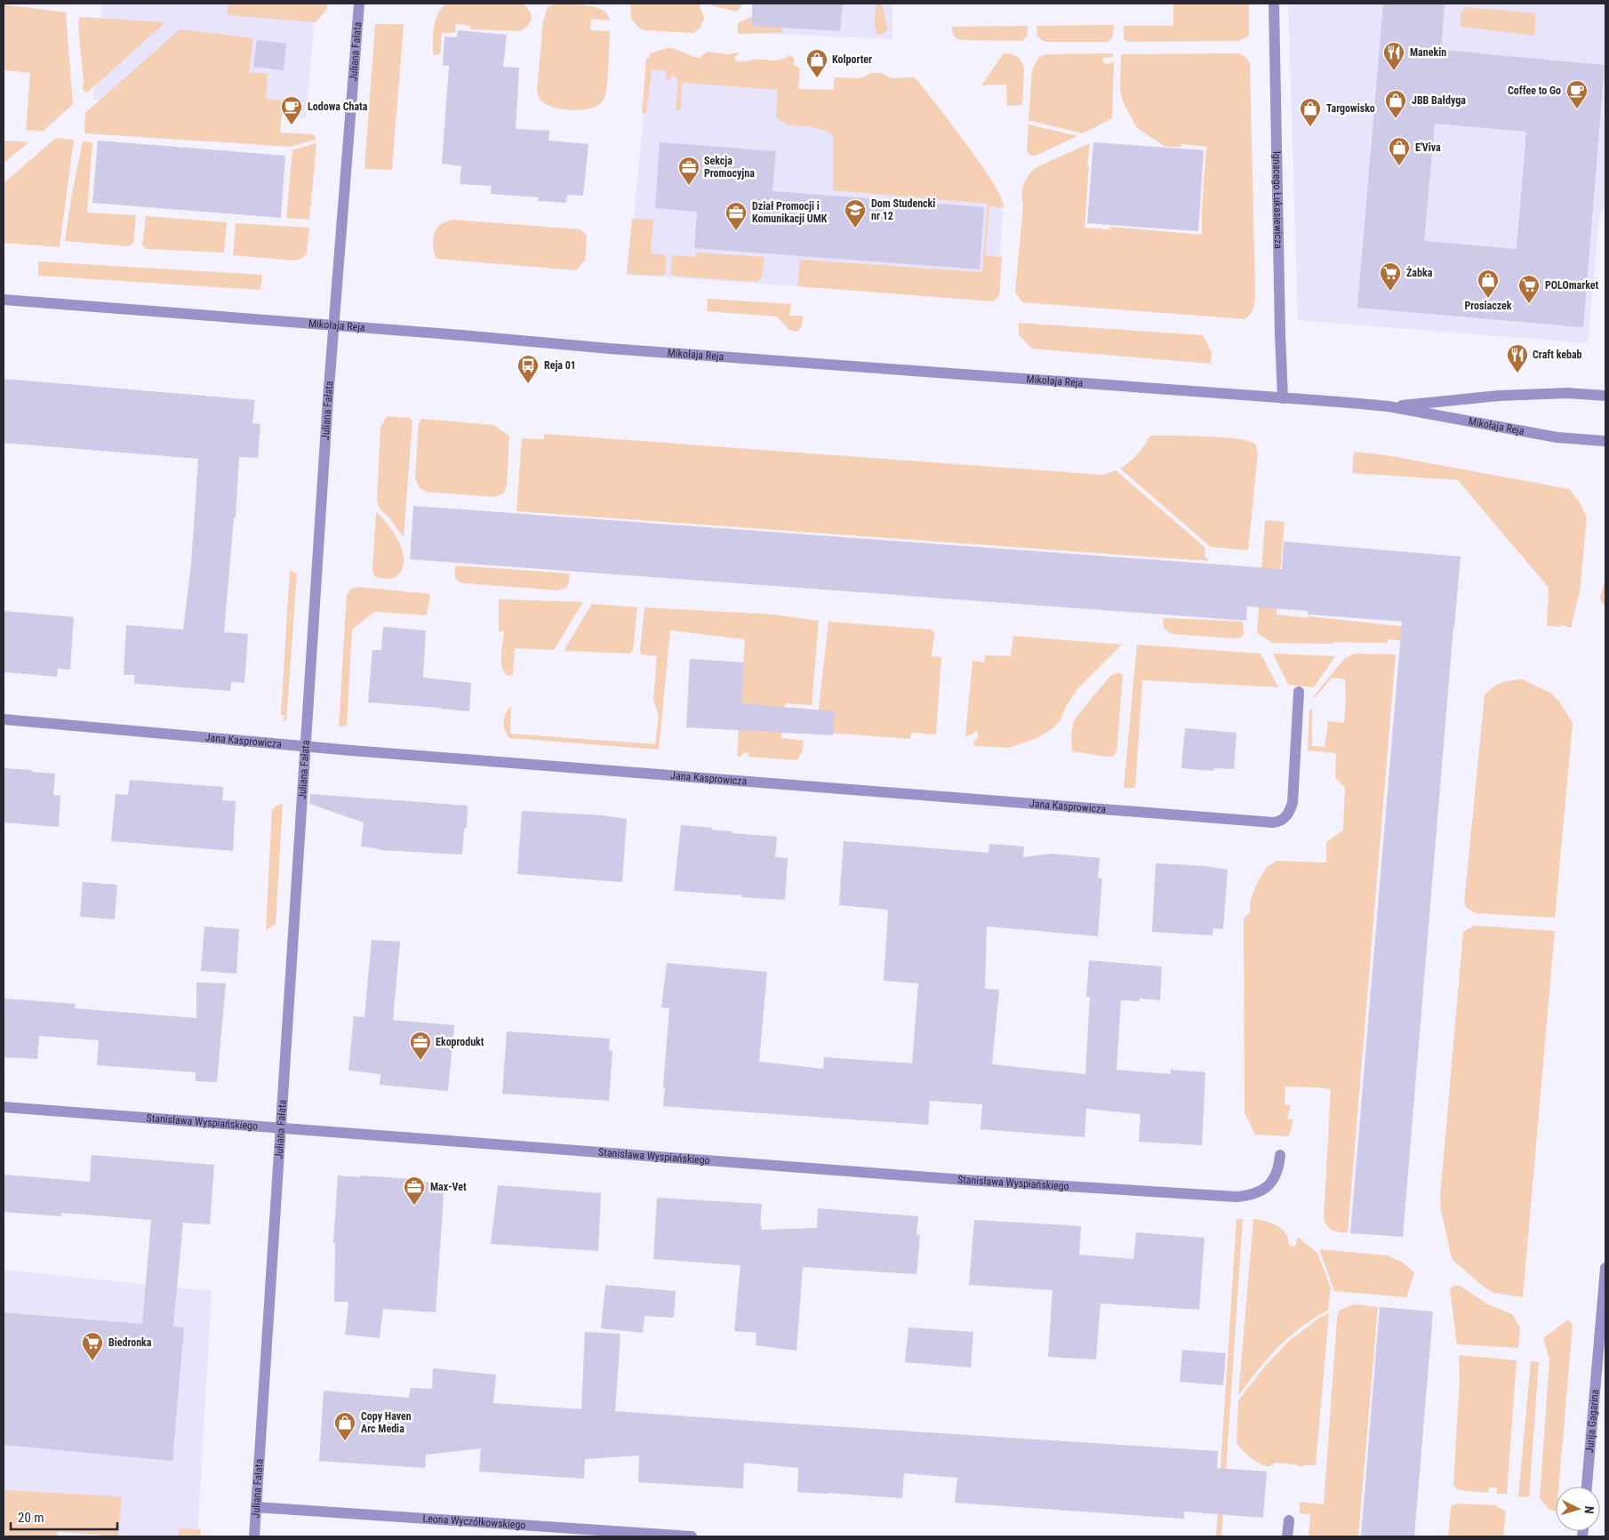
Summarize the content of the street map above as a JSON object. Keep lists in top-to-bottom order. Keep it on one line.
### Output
{"streets":{"street":["Juliana Fałata","Ignacego Łukasiewicza","Mikołaja Reja","Jana Kasprowicza","Stanisława Wyspiańskiego","Jurija Gagarina","Leona Wyczółkowskiego"]},"crossings":[["Juliana Fałata","Mikołaja Reja"],["Juliana Fałata","Jana Kasprowicza"],["Juliana Fałata","Stanisława Wyspiańskiego"],["Juliana Fałata","Leona Wyczółkowskiego"],["Ignacego Łukasiewicza","Mikołaja Reja"]],"places":{"restaurant":["Manekin","Craft kebab"],"shop":["Kolporter","JBB Bałdyga","Targowisko","E'Viva","Prosiaczek","Copy Haven Arc Media"],"cafe":["Coffee to Go","Lodowa Chata"],"office":["Sekcja Promocyjna","Dział Promocji i Komunikacji UMK","Ekoprodukt","Max-Vet"],"school or university":["Dom Studencki nr 12"],"supermarket":["Żabka","POLOmarket","Biedronka"],"bus stop":["Reja 01"]},"scale_bar":"20 m","north":"right"}
